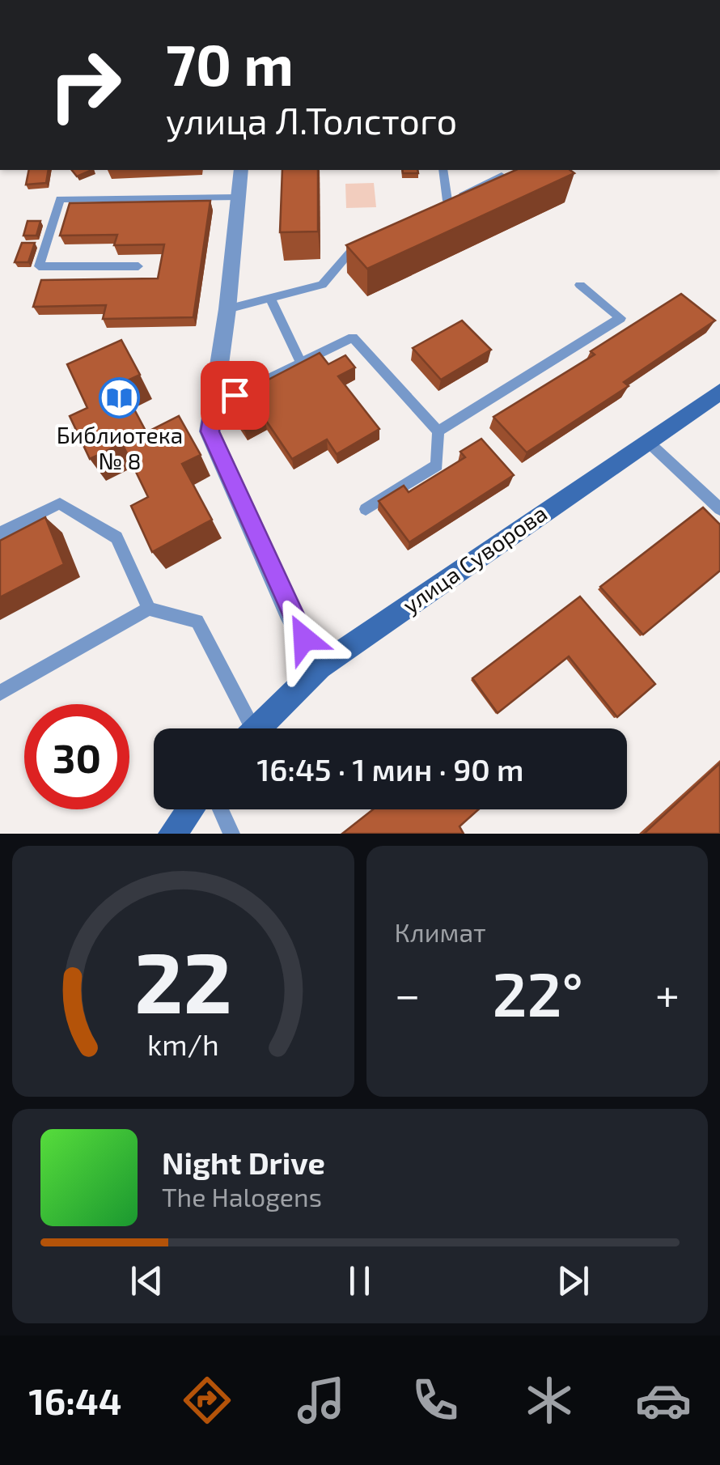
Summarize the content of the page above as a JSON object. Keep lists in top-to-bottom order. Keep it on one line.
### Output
{"streets":{"main road":["улица Суворова"]},"places":{"library":["Библиотека № 8"]},"page":{"turn":["70 m","улица Л.Толстого"],"limit":"30","trip":"16:45 · 1 мин · 90 m","tile":"Климат","heat":["−","22°","+"],"song":["Night Drive","The Halogens"],"tabs":"16:44","gauge":["22","km/h"]}}
